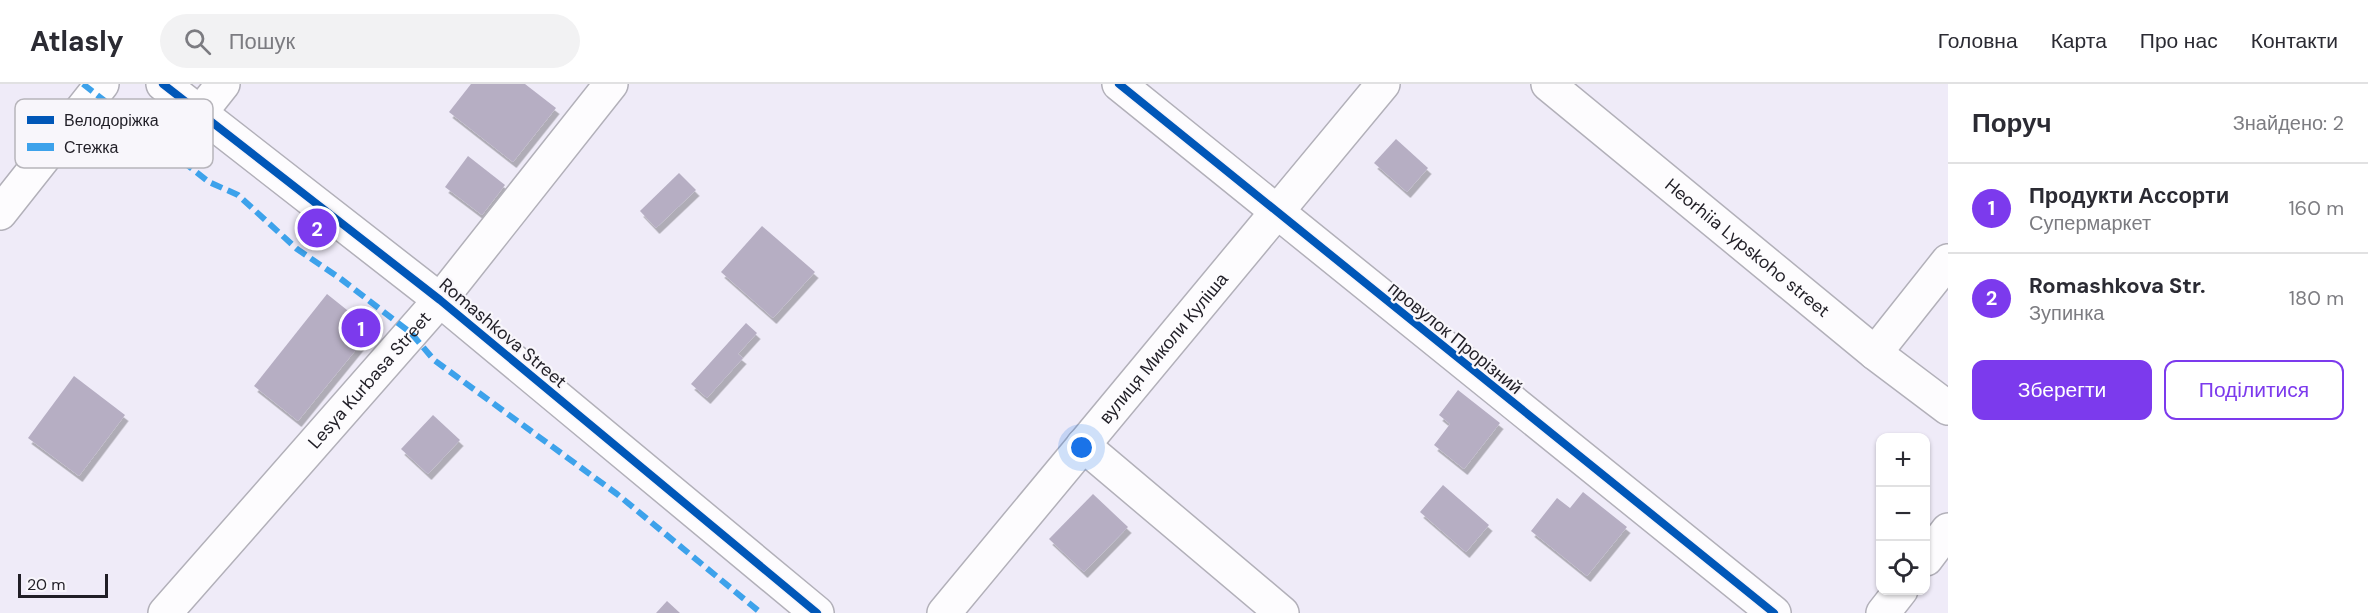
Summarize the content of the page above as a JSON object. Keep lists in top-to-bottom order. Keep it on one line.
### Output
{"streets":{"street":["Heorhiia Lypskoho street","Romashkova Street","провулок Прорізний","вулиця Миколи Куліша","Lesya Kurbasa Street"]},"crossings":[["Romashkova Street","Lesya Kurbasa Street"],["провулок Прорізний","вулиця Миколи Куліша"]],"legend":["Велодоріжка","Стежка"],"scale_bar":"20 m","page":{"header":"Atlasly","search":"Пошук","nav":["Головна","Карта","Про нас","Контакти"],"heading":["Поруч","Знайдено: 2"],"list":[{"mark":"1","name":"Продукти Ассорти","note":"Супермаркет","value":"160 m"},{"mark":"2","name":"Romashkova Str.","note":"Зупинка","value":"180 m"}],"pins":["2","1"],"buttons":["Зберегти","Поділитися"],"map_buttons":["+","−"],"scale":"20 m"}}
